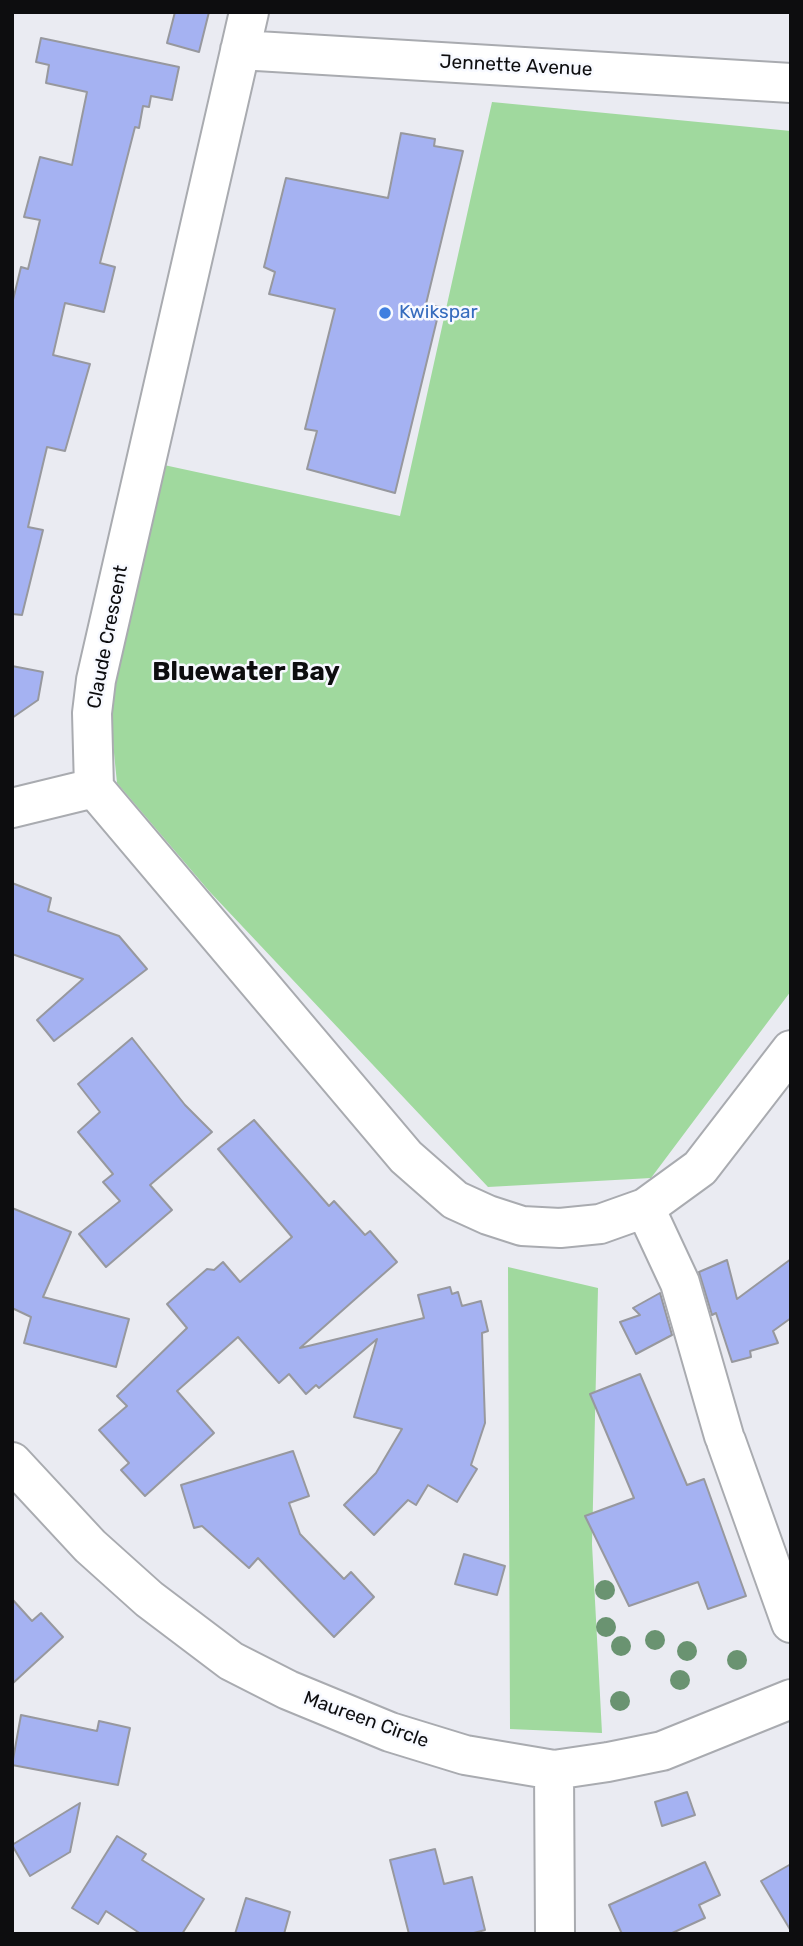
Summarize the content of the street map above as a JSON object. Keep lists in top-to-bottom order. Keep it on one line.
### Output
{"streets":{"street":["Jennette Avenue","Claude Crescent","Maureen Circle"]},"crossings":[["Jennette Avenue","Claude Crescent"]],"districts":["Bluewater Bay"],"places":["Kwikspar"]}
